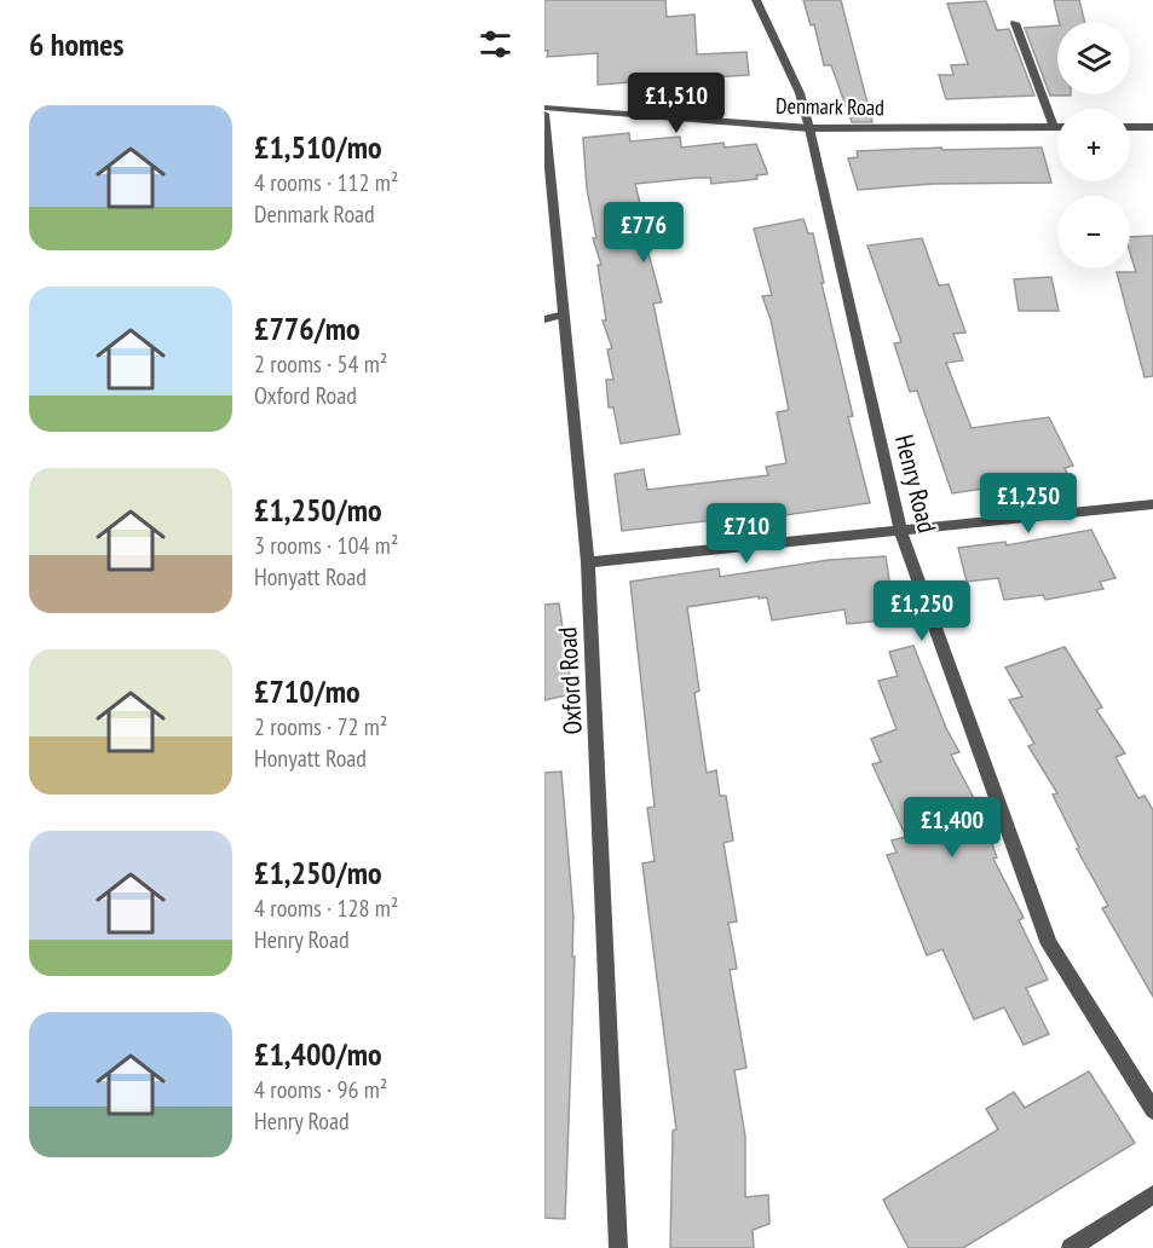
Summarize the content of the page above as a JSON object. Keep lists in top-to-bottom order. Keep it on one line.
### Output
{"streets":{"street":["Denmark Road","Henry Road","Oxford Road"]},"crossings":[["Denmark Road","Henry Road"]],"page":{"heading":"6 homes","map_buttons":["+","−"],"price":["£1,510","£776","£1,250","£710","£1,250","£1,400"],"list":[{"name":"£1,510/mo","note":"4 rooms · 112 m² · Denmark Road"},{"name":"£776/mo","note":"2 rooms · 54 m² · Oxford Road"},{"name":"£1,250/mo","note":"3 rooms · 104 m² · Honyatt Road"},{"name":"£710/mo","note":"2 rooms · 72 m² · Honyatt Road"},{"name":"£1,250/mo","note":"4 rooms · 128 m² · Henry Road"},{"name":"£1,400/mo","note":"4 rooms · 96 m² · Henry Road"}]}}
